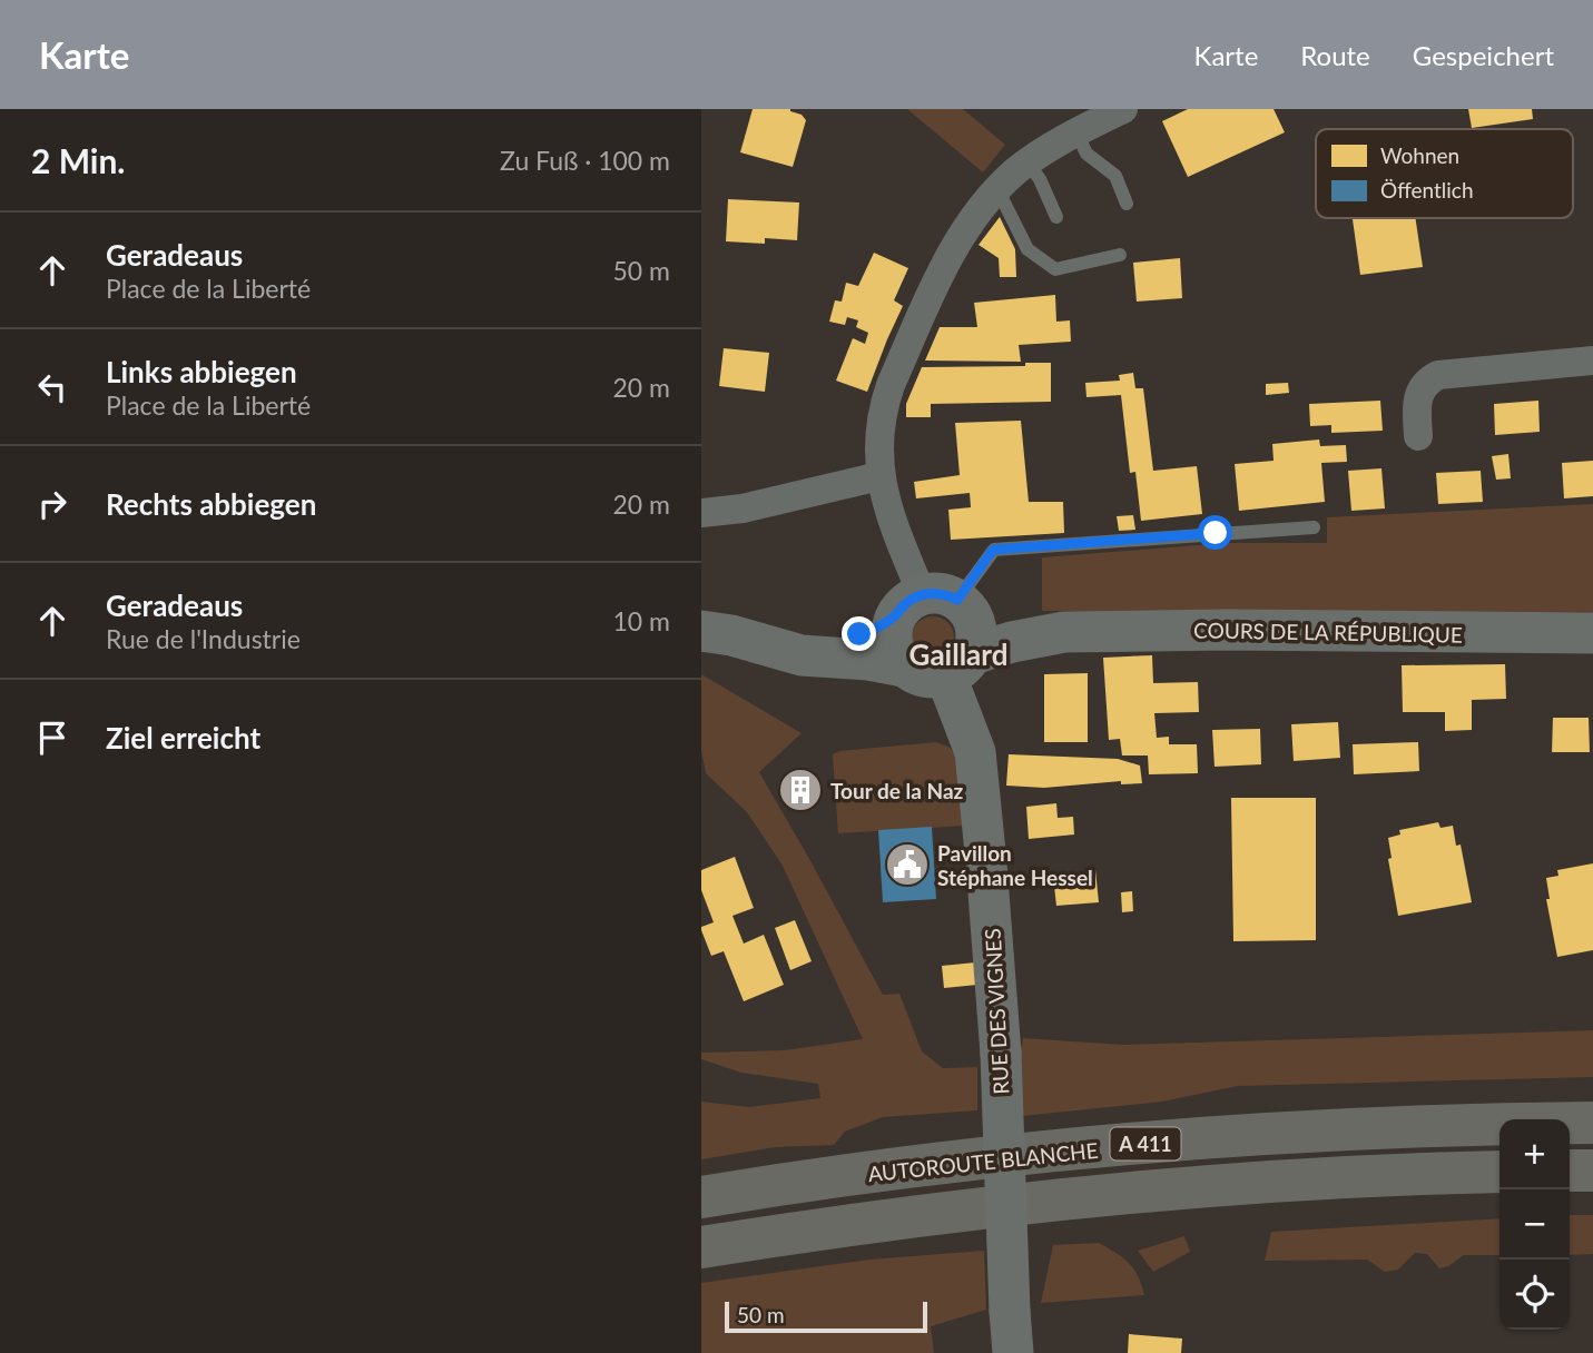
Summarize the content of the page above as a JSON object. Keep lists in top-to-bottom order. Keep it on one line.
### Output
{"streets":{"highway":["A 411","AUTOROUTE BLANCHE"],"street":["COURS DE LA RÉPUBLIQUE","RUE DES VIGNES"]},"crossings":[["COURS DE LA RÉPUBLIQUE","RUE DES VIGNES"]],"districts":["Gaillard"],"places":{"building":["Tour de la Naz"],"public building":["Pavillon Stéphane Hessel"]},"legend":["Wohnen","Öffentlich"],"scale_bar":"50 m","page":{"header":"Karte","nav":["Karte","Route","Gespeichert"],"heading":["2 Min.","Zu Fuß · 100 m"],"list":[["Geradeaus","Place de la Liberté","50 m"],["Links abbiegen","Place de la Liberté","20 m"],["Rechts abbiegen","20 m"],["Geradeaus","Rue de l'Industrie","10 m"],"Ziel erreicht"],"map_buttons":["+","−"],"scale":"50 m"}}
